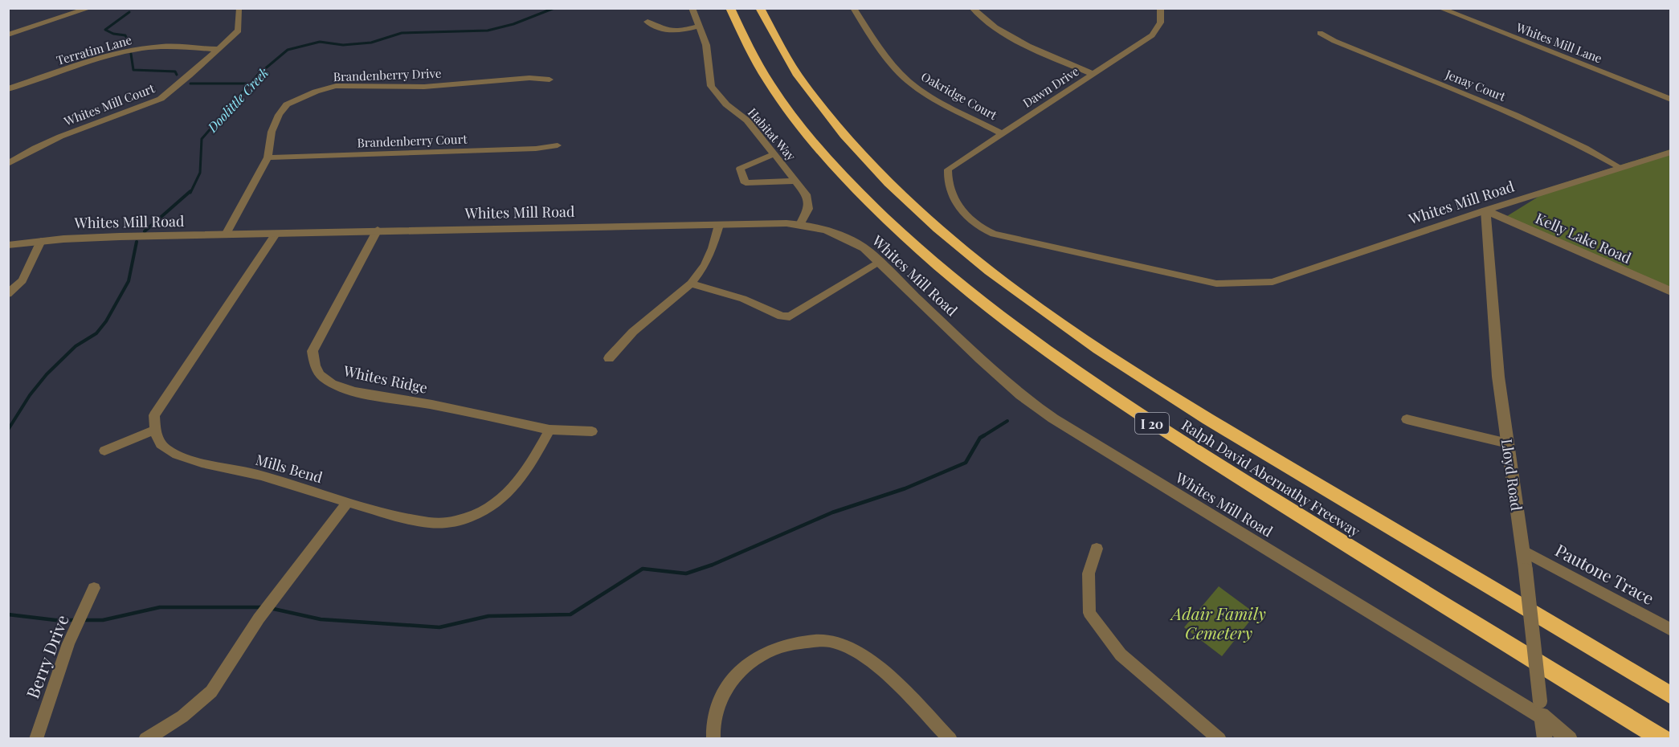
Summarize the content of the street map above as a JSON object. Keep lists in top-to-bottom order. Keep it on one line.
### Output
{"streets":{"highway":["I 20","Ralph David Abernathy Freeway"],"street":["Whites Mill Lane","Terratim Lane","Brandenberry Drive","Jenay Court","Dawn Drive","Oakridge Court","Whites Mill Court","Habitat Way","Brandenberry Court","Whites Mill Road","Kelly Lake Road","Whites Ridge","Mills Bend","Lloyd Road","Pautone Trace","Berry Drive"]},"crossings":[["Terratim Lane","Whites Mill Court"],["Brandenberry Drive","Brandenberry Court"],["Brandenberry Drive","Whites Mill Road"],["Jenay Court","Whites Mill Road"],["Dawn Drive","Oakridge Court"],["Dawn Drive","Whites Mill Road"],["Habitat Way","Whites Mill Road"],["Whites Mill Road","Kelly Lake Road"],["Whites Mill Road","Whites Ridge"],["Whites Mill Road","Lloyd Road"],["Kelly Lake Road","Lloyd Road"],["Lloyd Road","Pautone Trace"]],"water":["Doolittle Creek"],"parks":["Adair Family Cemetery"]}
